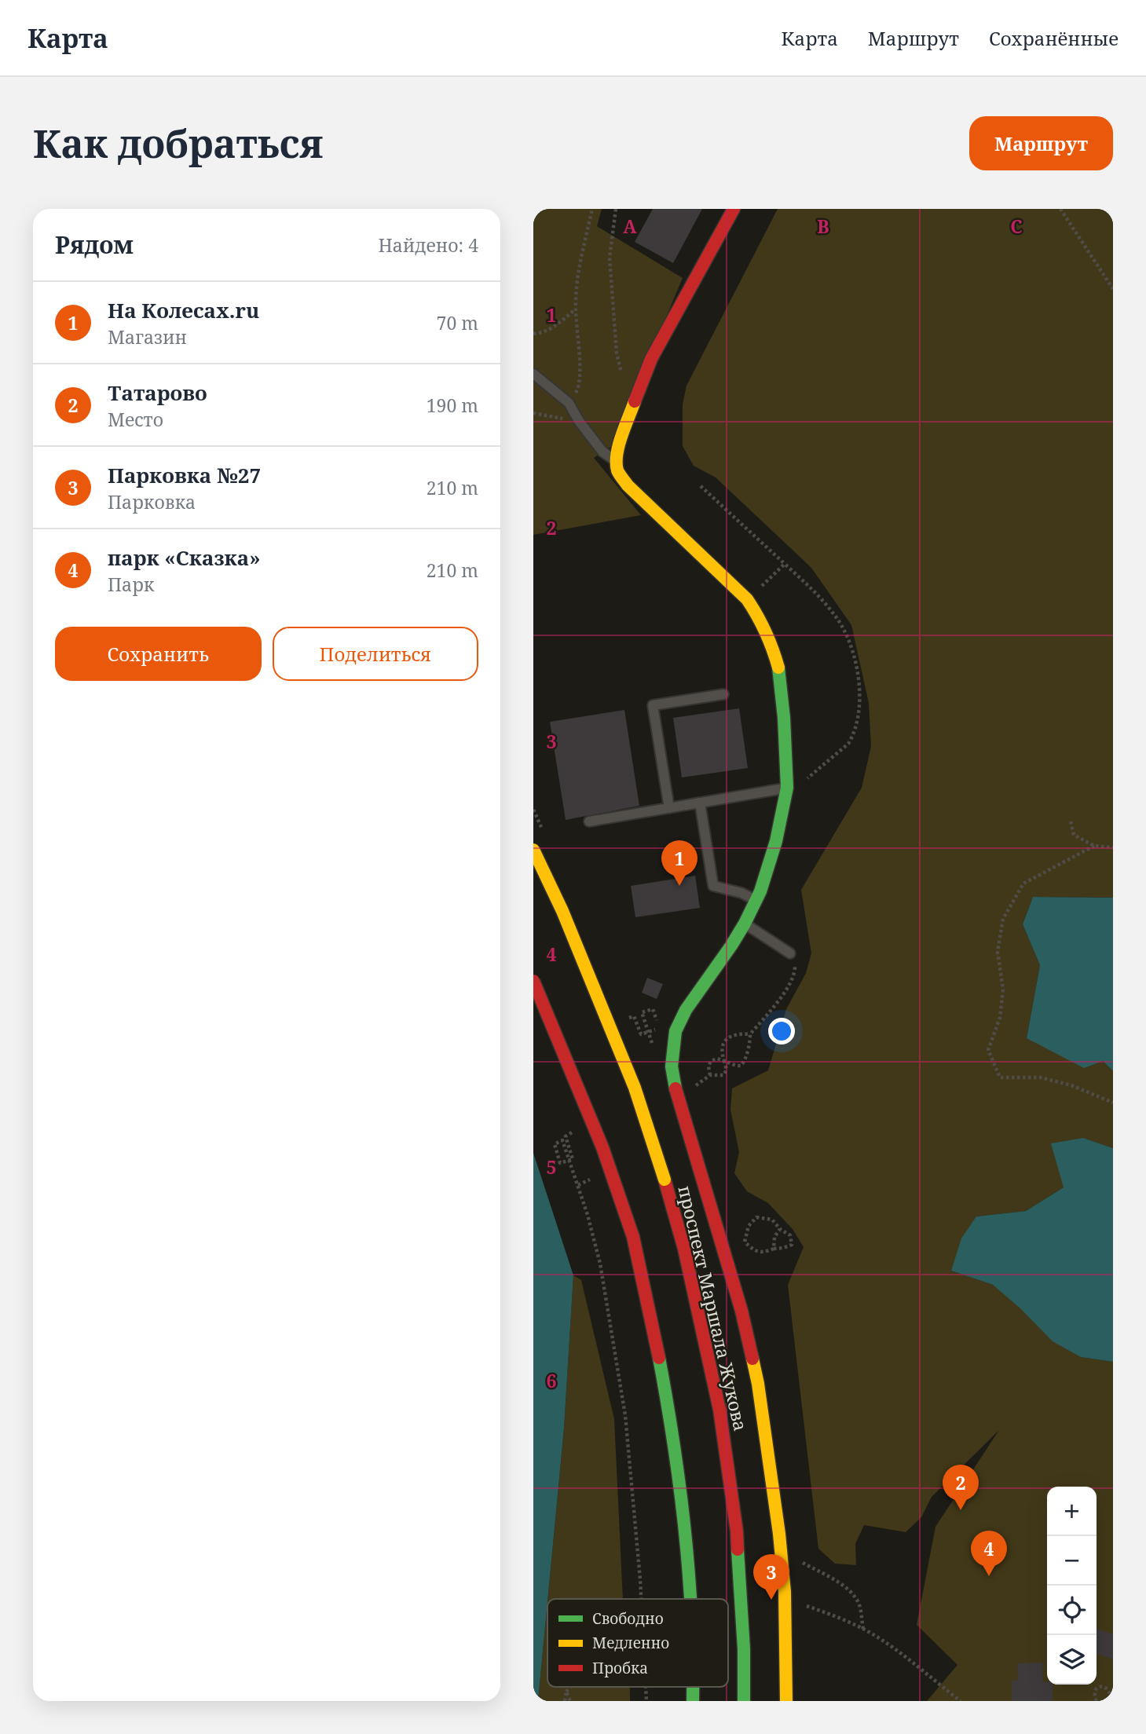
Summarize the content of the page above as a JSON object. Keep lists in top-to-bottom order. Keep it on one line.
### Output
{"streets":{"street":["проспект Маршала Жукова"]},"legend":["Свободно","Медленно","Пробка"],"page":{"header":"Карта","nav":["Карта","Маршрут","Сохранённые"],"buttons":["Маршрут",["Сохранить","Поделиться"]],"title":"Как добраться","heading":["Рядом","Найдено: 4"],"list":[{"mark":"1","name":"На Колесах.ru","note":"Магазин","value":"70 m"},{"mark":"2","name":"Татарово","note":"Место","value":"190 m"},{"mark":"3","name":"Парковка №27","note":"Парковка","value":"210 m"},{"mark":"4","name":"парк «Сказка»","note":"Парк","value":"210 m"}],"pins":["1","2","4","3"],"map_buttons":["+","−"]},"grid":{"columns":["A","B","C"],"rows":["1","2","3","4","5","6"]}}
